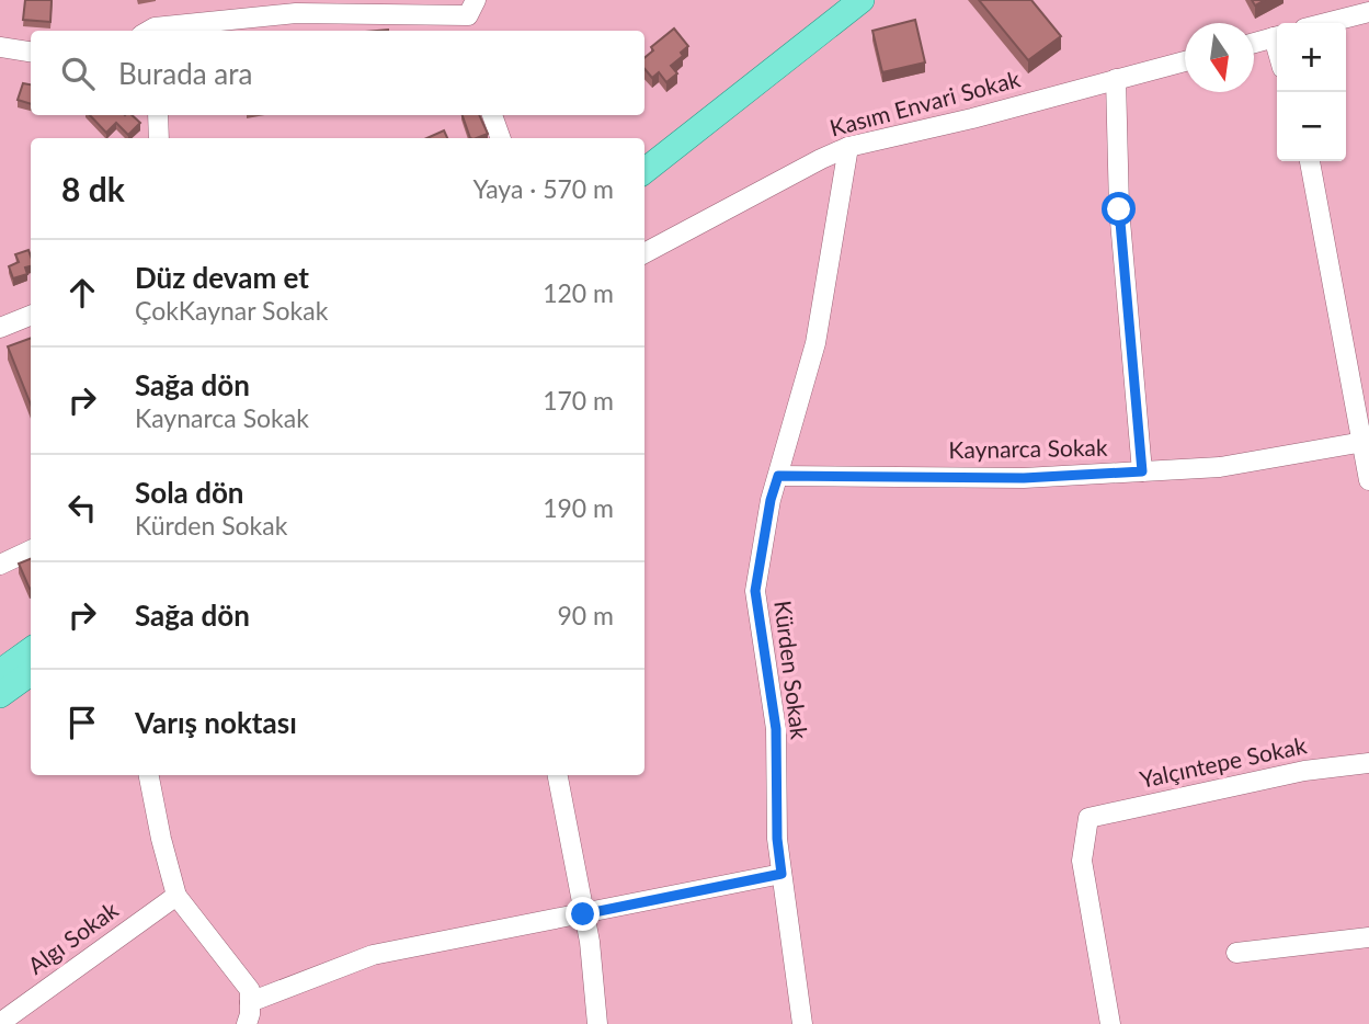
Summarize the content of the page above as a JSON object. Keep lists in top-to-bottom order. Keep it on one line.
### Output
{"streets":{"street":["Kasım Envari Sokak","Kaynarca Sokak","Kürden Sokak","Yalçıntepe Sokak","Algı Sokak"]},"crossings":[["Kasım Envari Sokak","Kürden Sokak"],["Kaynarca Sokak","Kürden Sokak"]],"north":"bottom","page":{"map_buttons":["+","−"],"search":"Burada ara","heading":["8 dk","Yaya · 570 m"],"list":[["Düz devam et","ÇokKaynar Sokak","120 m"],["Sağa dön","Kaynarca Sokak","170 m"],["Sola dön","Kürden Sokak","190 m"],["Sağa dön","90 m"],"Varış noktası"]}}
